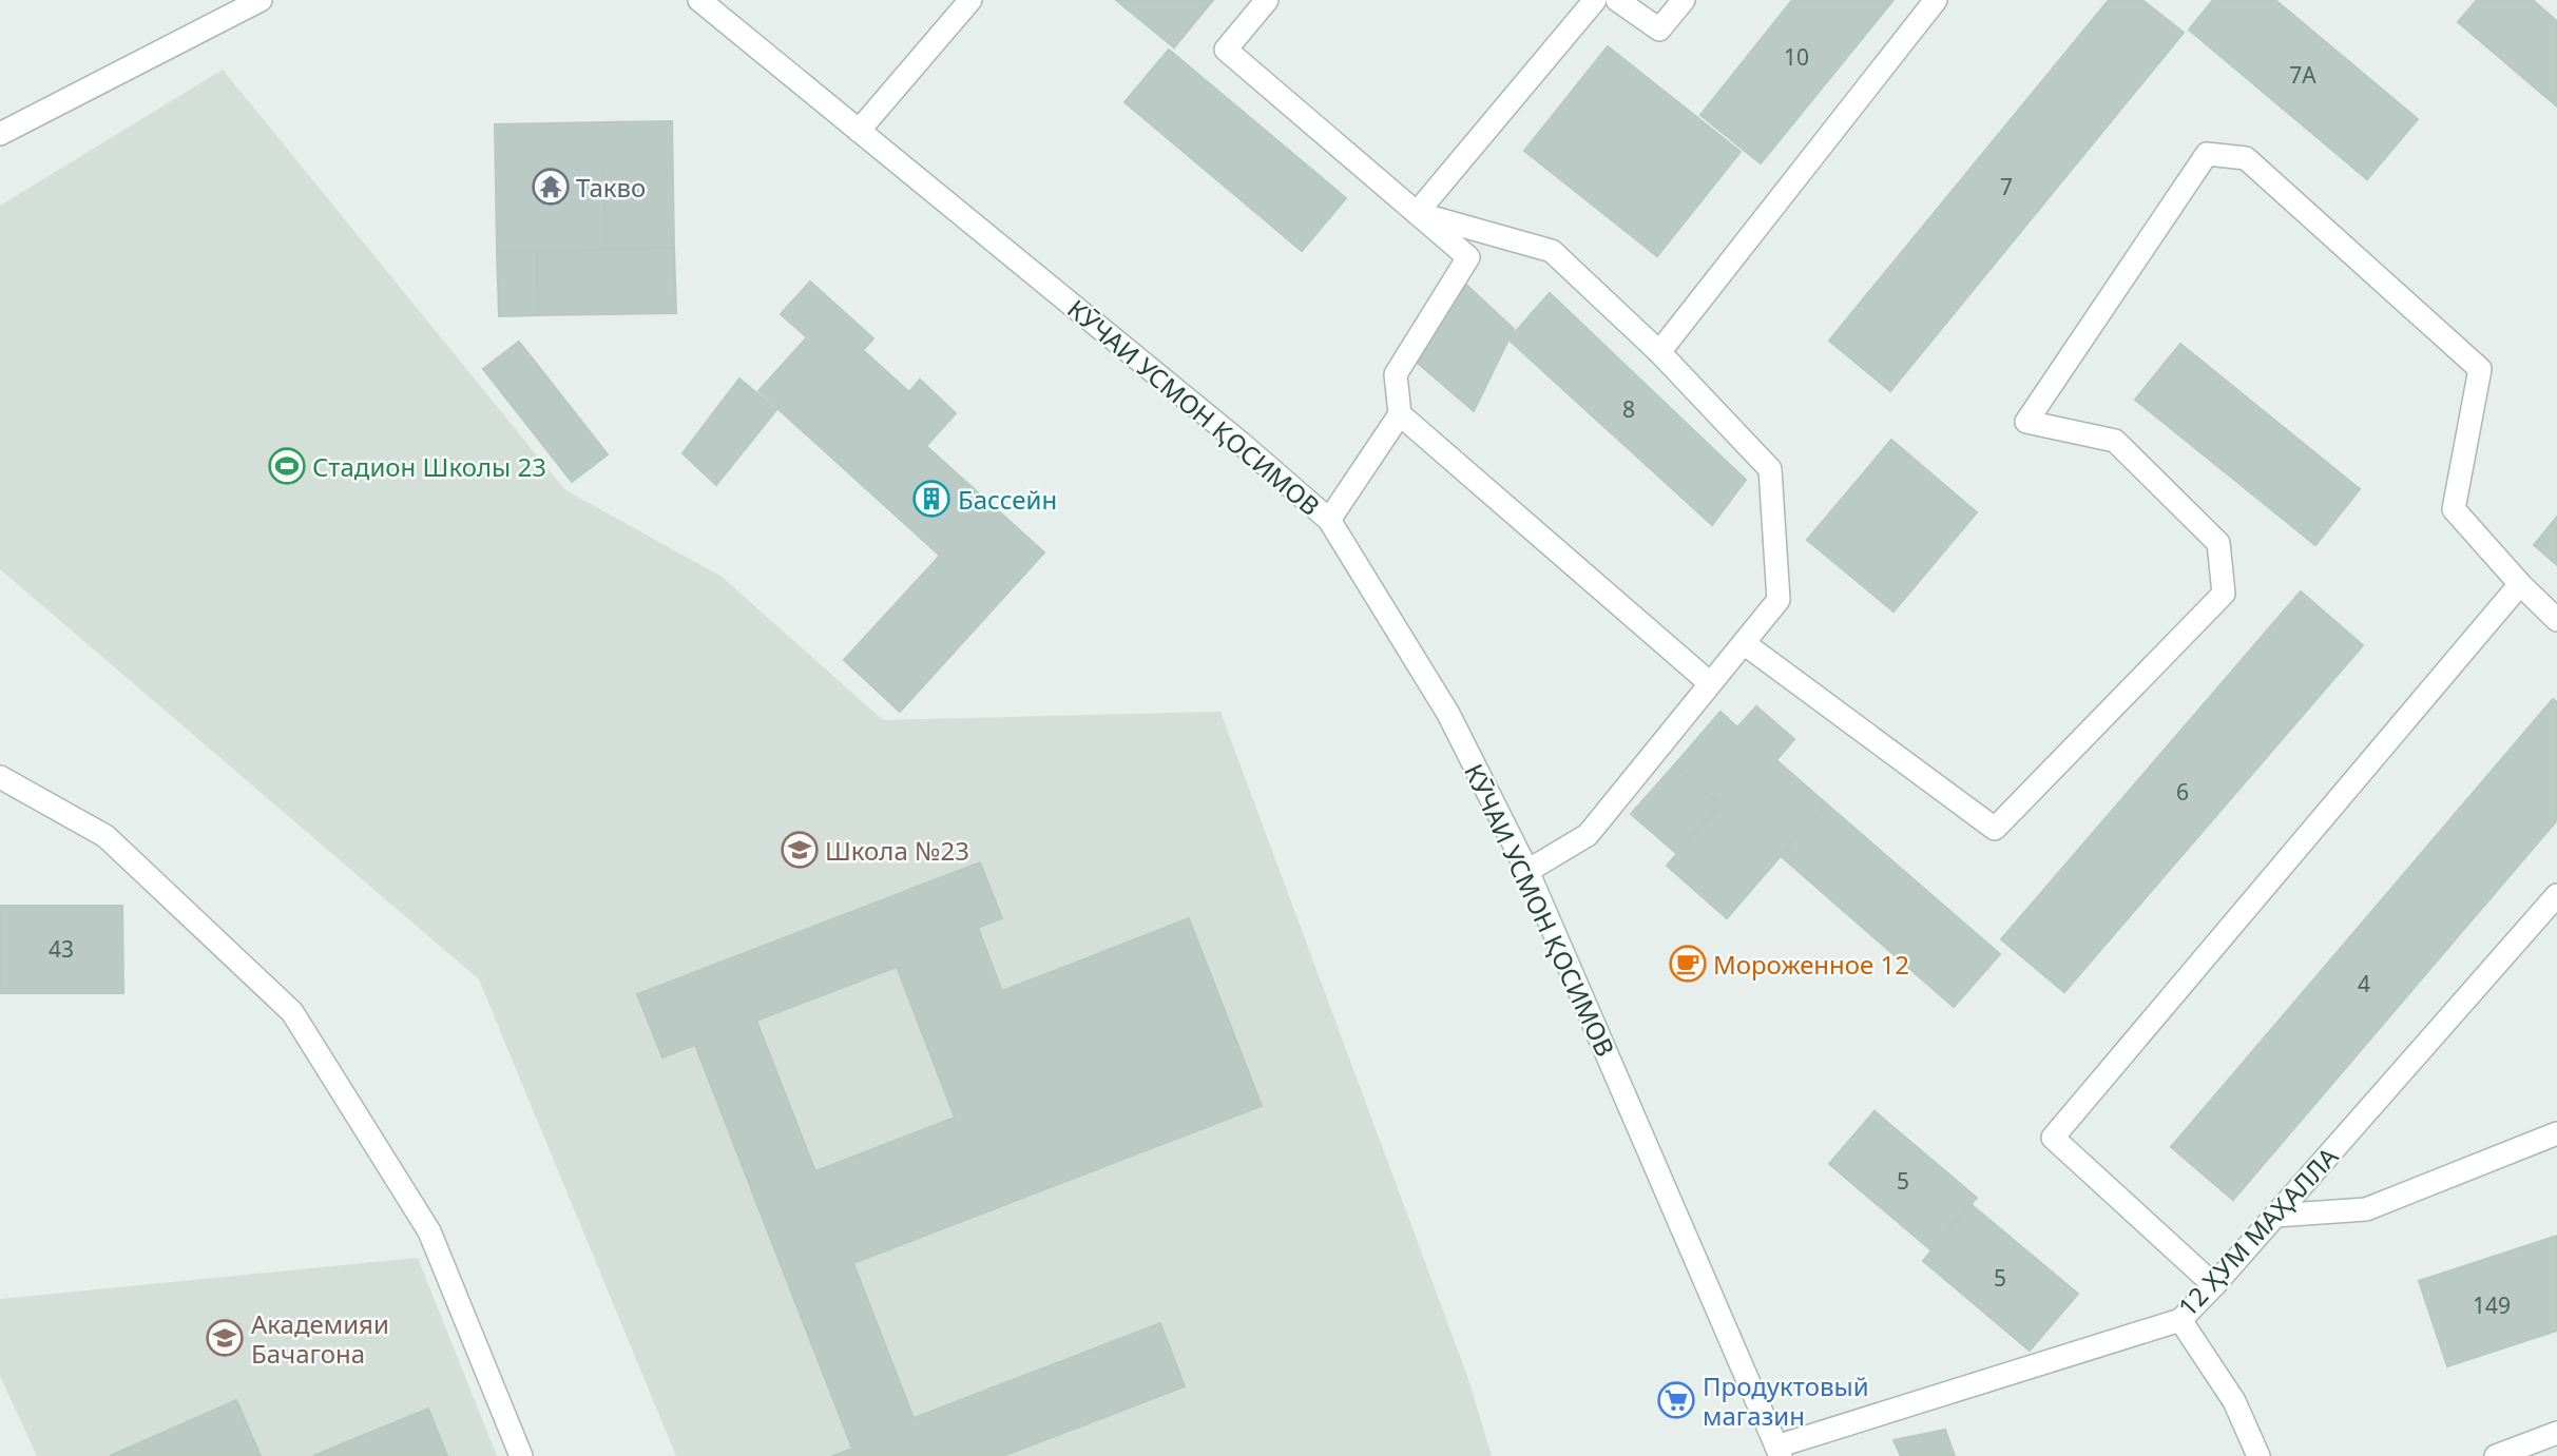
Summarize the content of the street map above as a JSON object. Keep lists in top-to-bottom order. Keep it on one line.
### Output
{"streets":{"street":["КӮЧАИ УСМОН ҚОСИМОВ","12 ҲУМ МАҲАЛЛА"]},"crossings":[["КӮЧАИ УСМОН ҚОСИМОВ","12 ҲУМ МАҲАЛЛА"]],"places":{"temple":["Такво"],"sports":["Стадион Школы 23"],"building":["Бассейн"],"school or university":["Школа №23","Академияи Бачагона"],"cafe":["Мороженное 12"],"supermarket":["Продуктовый магазин"]},"house_numbers":["10","7А","7","8","6","43","4","5","5","149"]}
